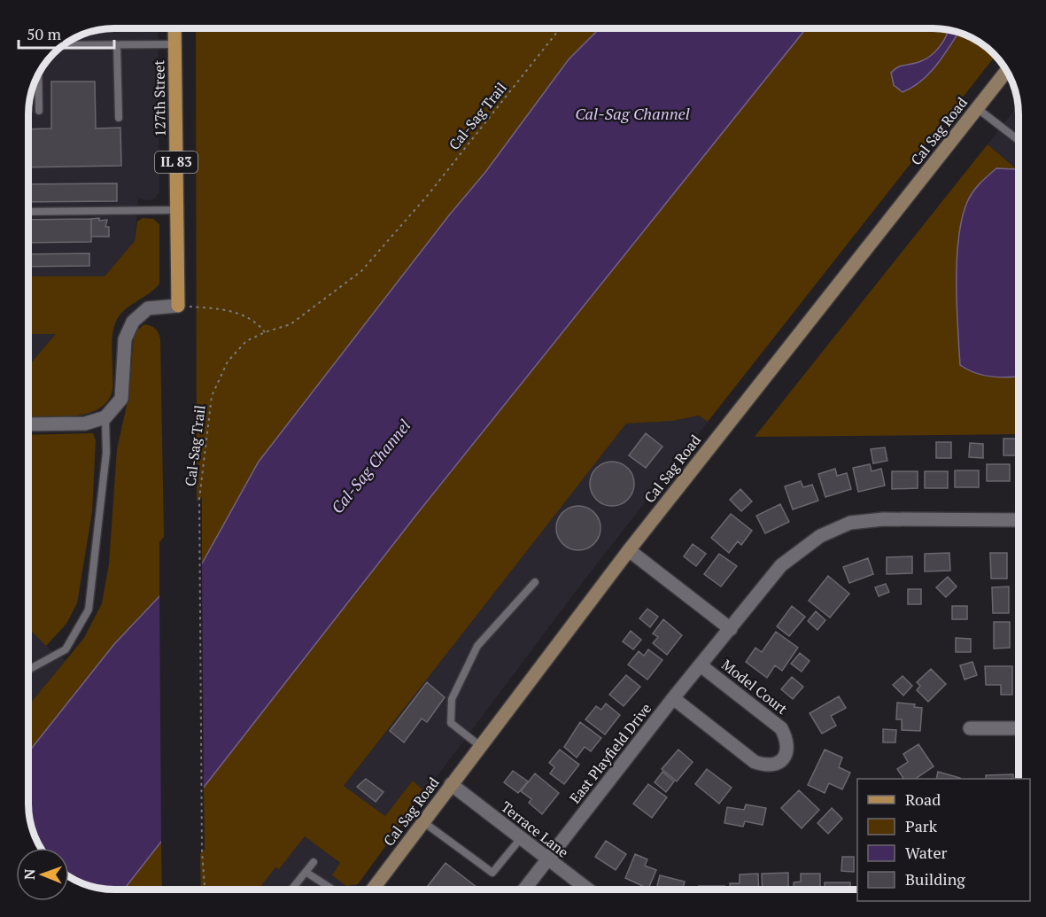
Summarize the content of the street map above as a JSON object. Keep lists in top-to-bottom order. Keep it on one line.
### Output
{"streets":{"main road":["127th Street","Cal Sag Road","IL 83"],"street":["Model Court","East Playfield Drive","Terrace Lane"],"path":["Cal-Sag Trail"]},"crossings":[["Cal Sag Road","Terrace Lane"],["Model Court","East Playfield Drive"],["East Playfield Drive","Terrace Lane"]],"water":["Cal-Sag Channel"],"legend":["Road","Park","Water","Building"],"scale_bar":"50 m","north":"left"}
